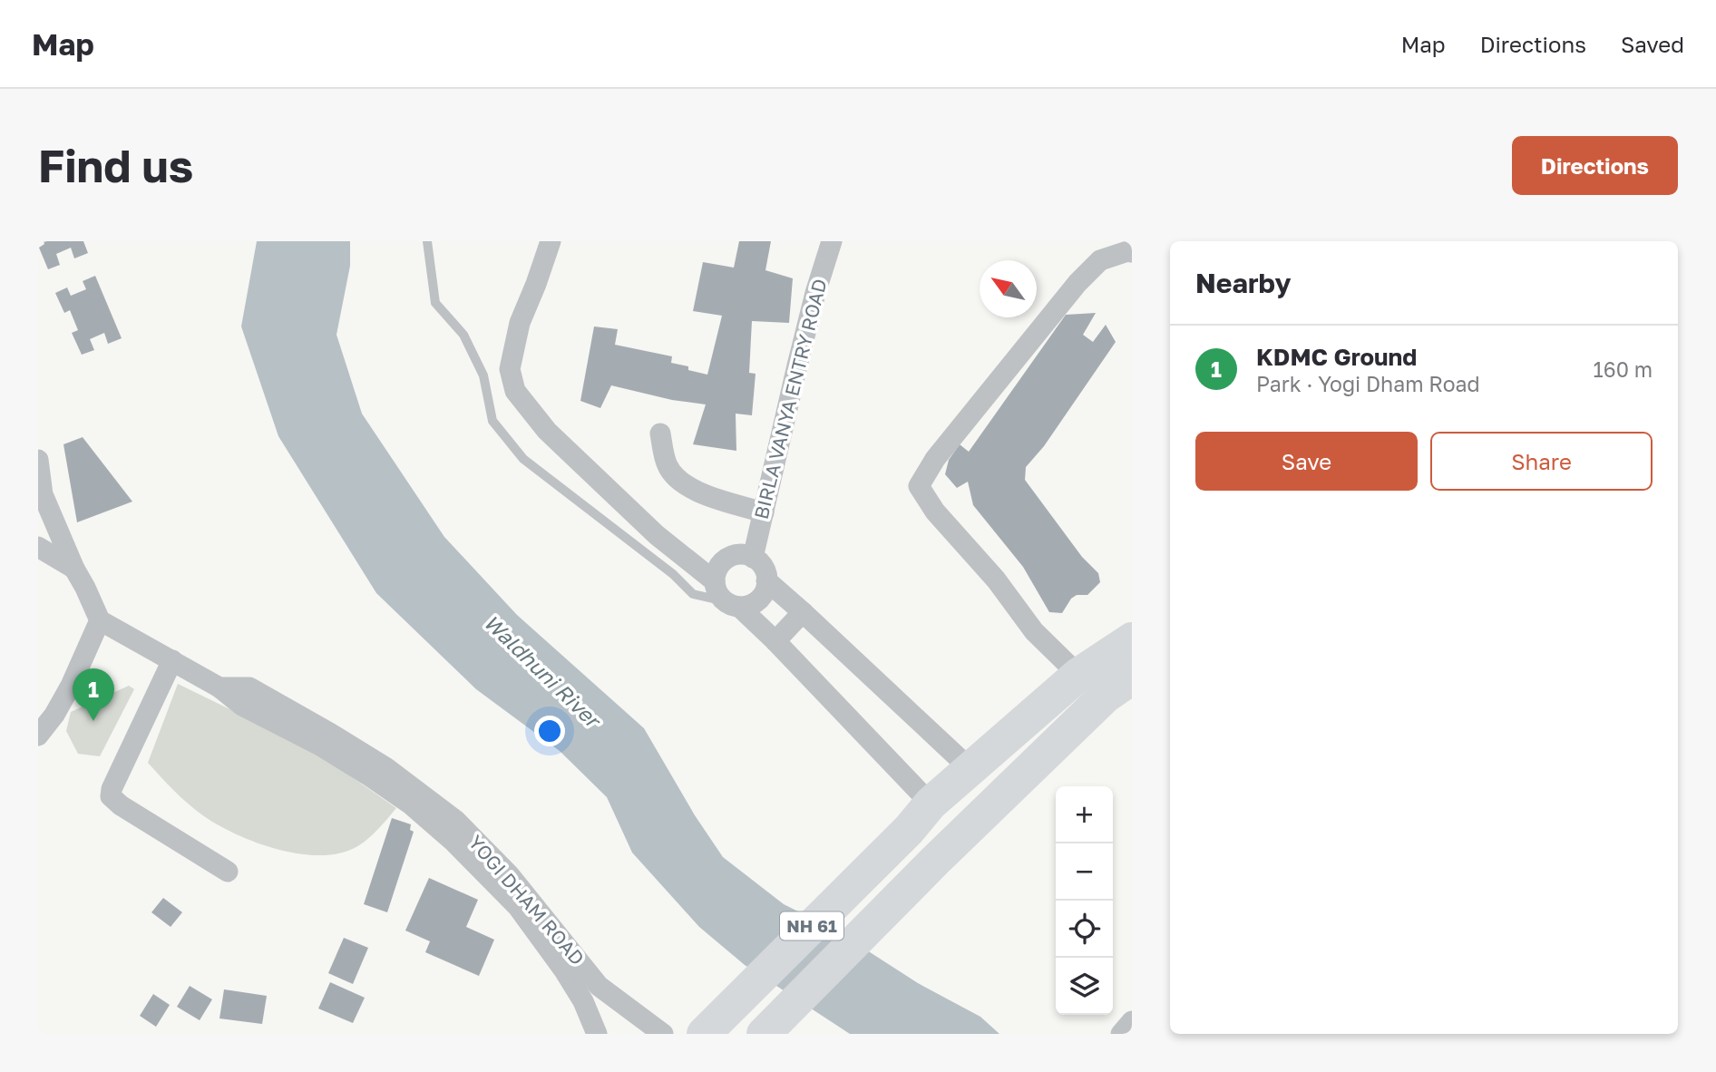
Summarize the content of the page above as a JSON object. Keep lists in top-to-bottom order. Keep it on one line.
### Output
{"streets":{"highway":["NH 61"],"street":["BIRLA VANYA ENTRY ROAD","YOGI DHAM ROAD"]},"water":["Waldhuni River"],"north":"top left","page":{"header":"Map","nav":["Map","Directions","Saved"],"buttons":["Directions",["Save","Share"]],"title":"Find us","heading":"Nearby","list":[{"mark":"1","name":"KDMC Ground","note":"Park · Yogi Dham Road","value":"160 m"}],"pins":"1","map_buttons":["+","−"]}}
